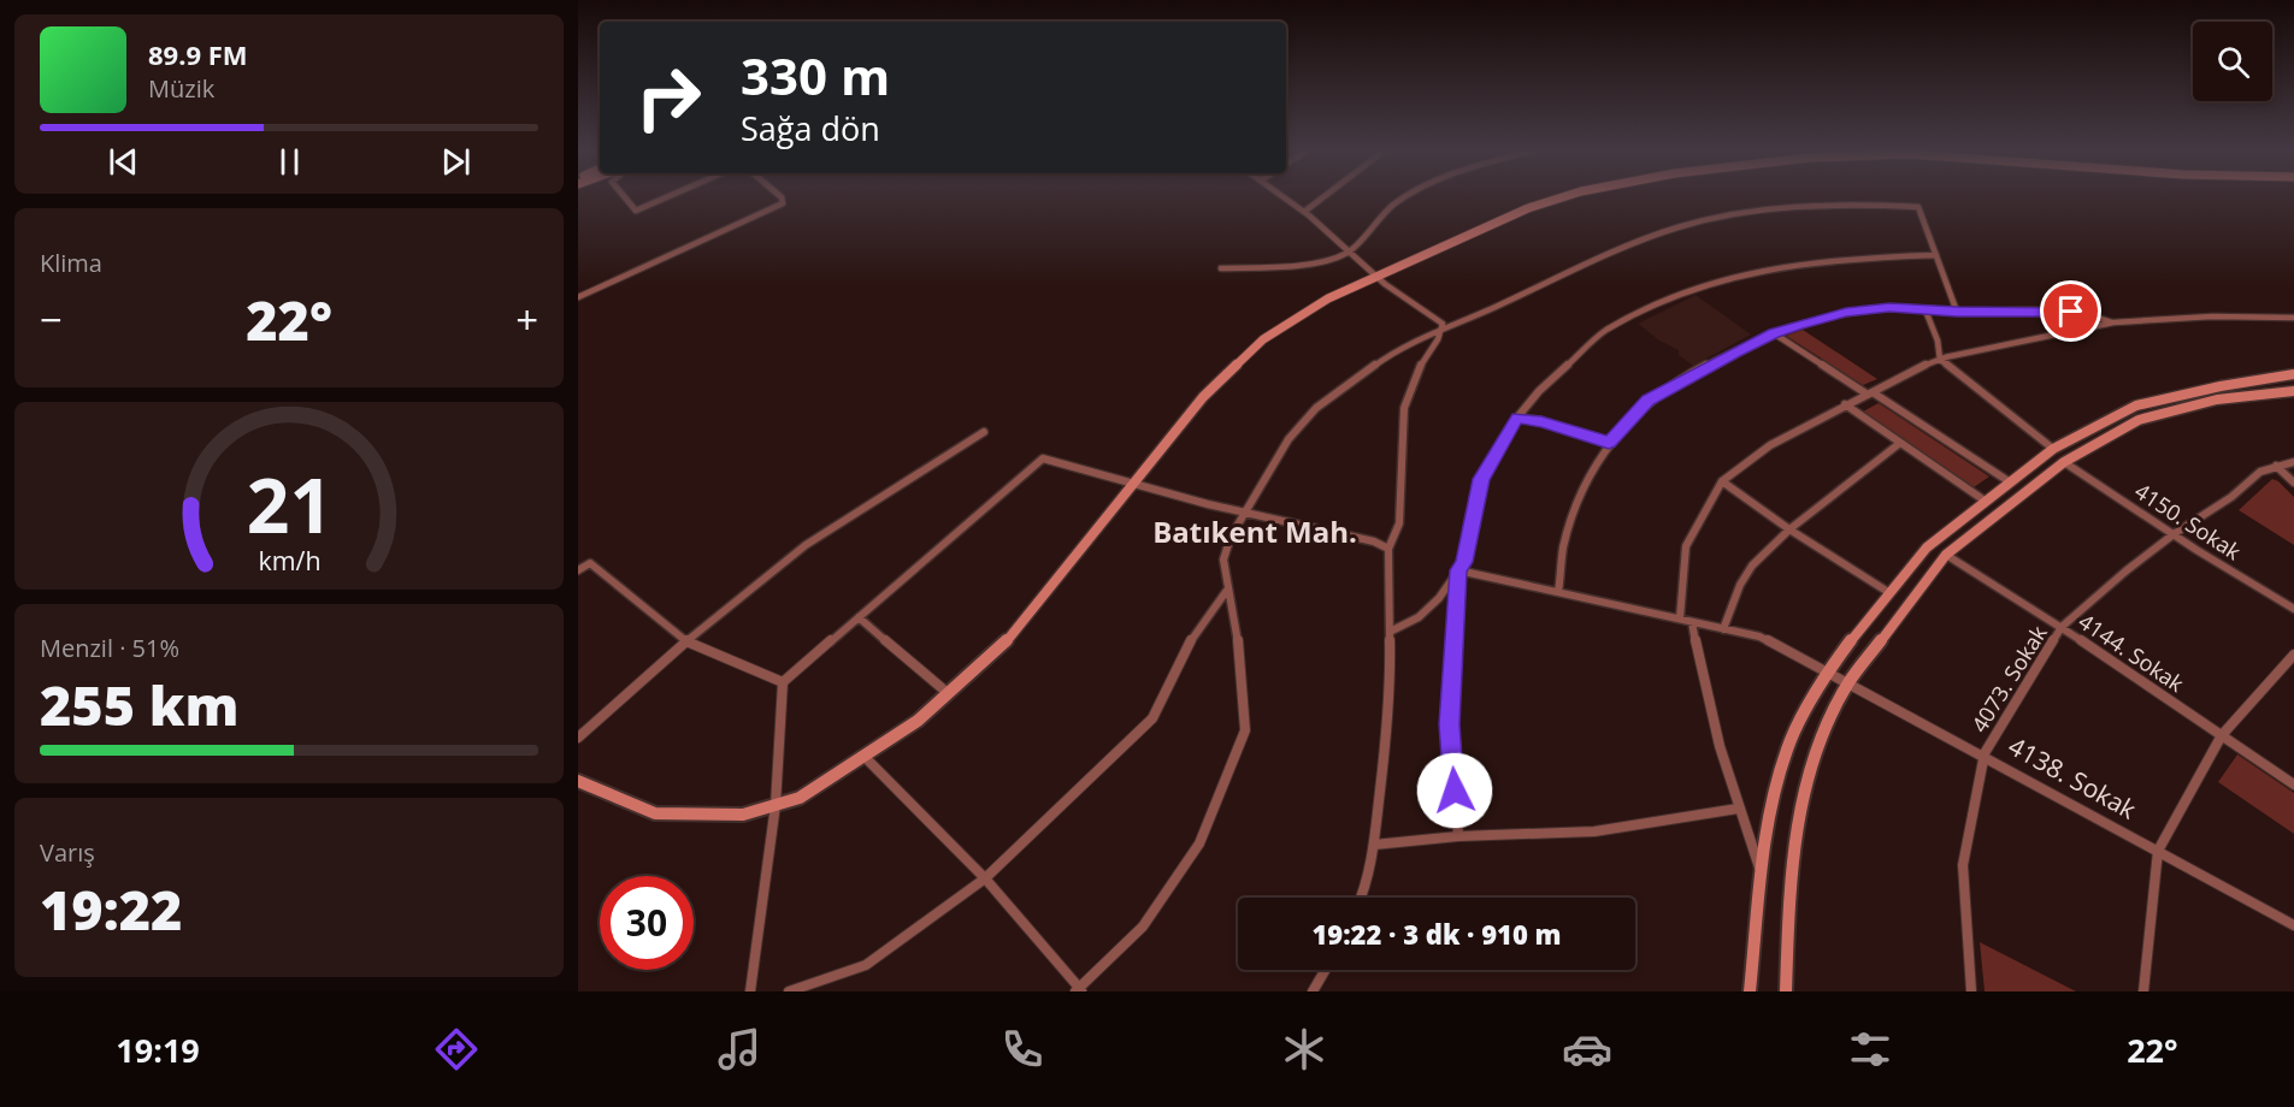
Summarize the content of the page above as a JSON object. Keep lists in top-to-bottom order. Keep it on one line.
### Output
{"streets":{"street":["4150. Sokak","4144. Sokak","4073. Sokak","4138. Sokak"]},"crossings":[["4150. Sokak","4073. Sokak"],["4144. Sokak","4073. Sokak"],["4073. Sokak","4138. Sokak"]],"districts":["Batıkent Mah."],"page":{"turn":["330 m","Sağa dön"],"song":["89.9 FM","Müzik"],"tile":["Klima",["Menzil · 51%","255 km"],["Varış","19:22"]],"heat":["−","22°","+"],"limit":"30","trip":"19:22 · 3 dk · 910 m","tabs":["19:19","22°"],"gauge":["21","km/h"]}}
